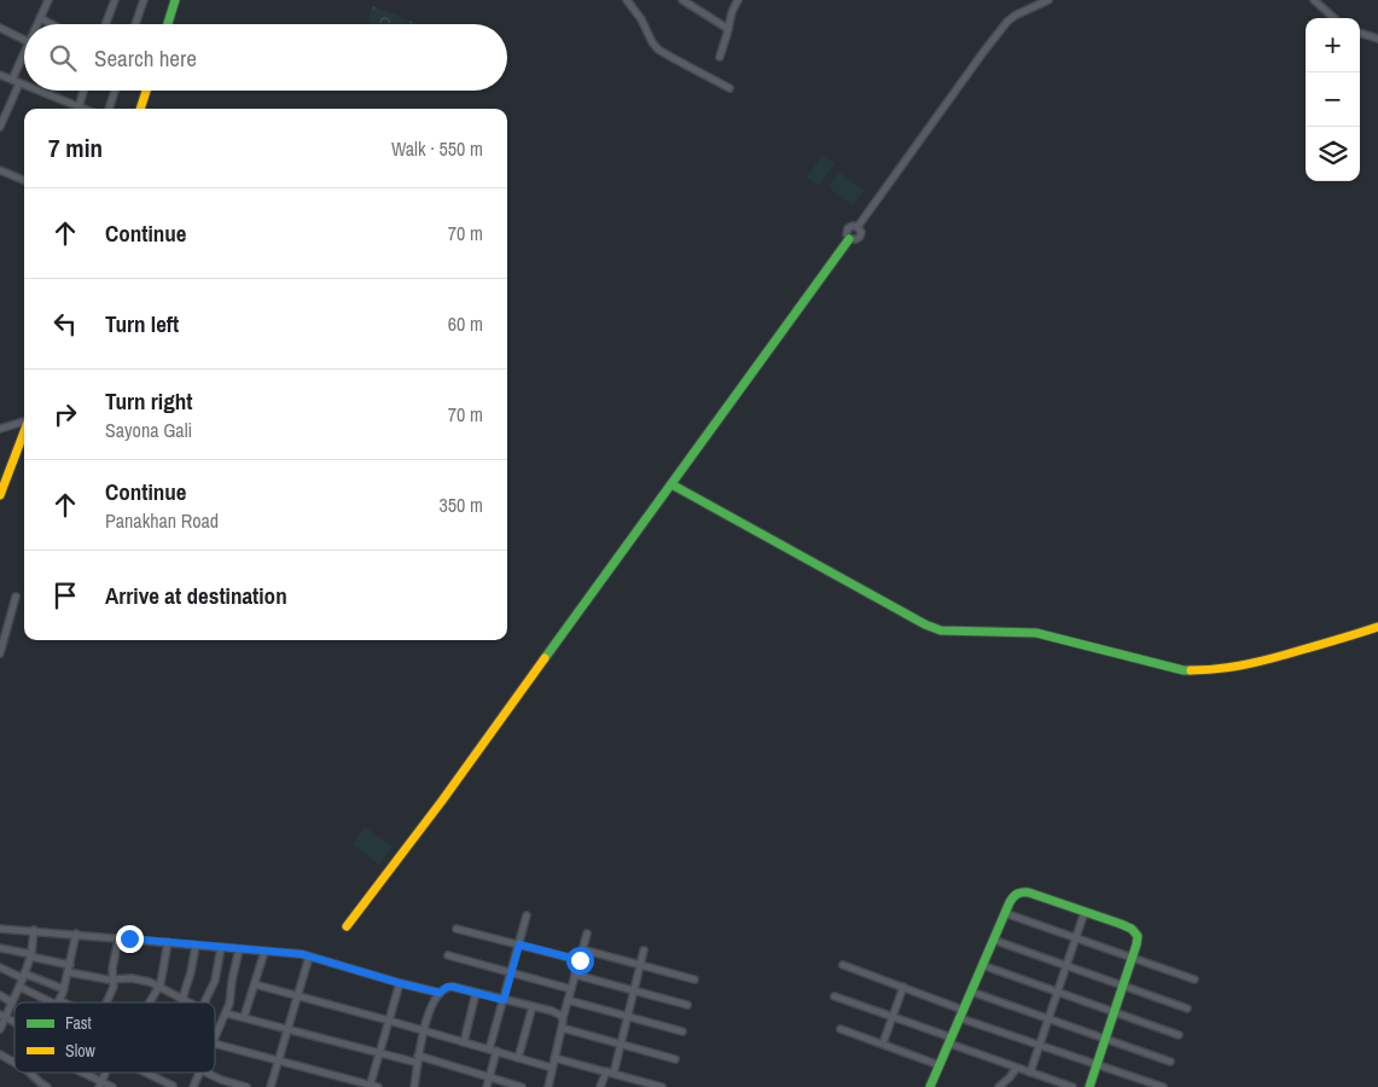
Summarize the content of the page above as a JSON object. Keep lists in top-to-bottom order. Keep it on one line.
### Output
{"legend":["Fast","Slow"],"page":{"map_buttons":["+","−"],"search":"Search here","heading":["7 min","Walk · 550 m"],"list":[["Continue","70 m"],["Turn left","60 m"],["Turn right","Sayona Gali","70 m"],["Continue","Panakhan Road","350 m"],"Arrive at destination"]}}
